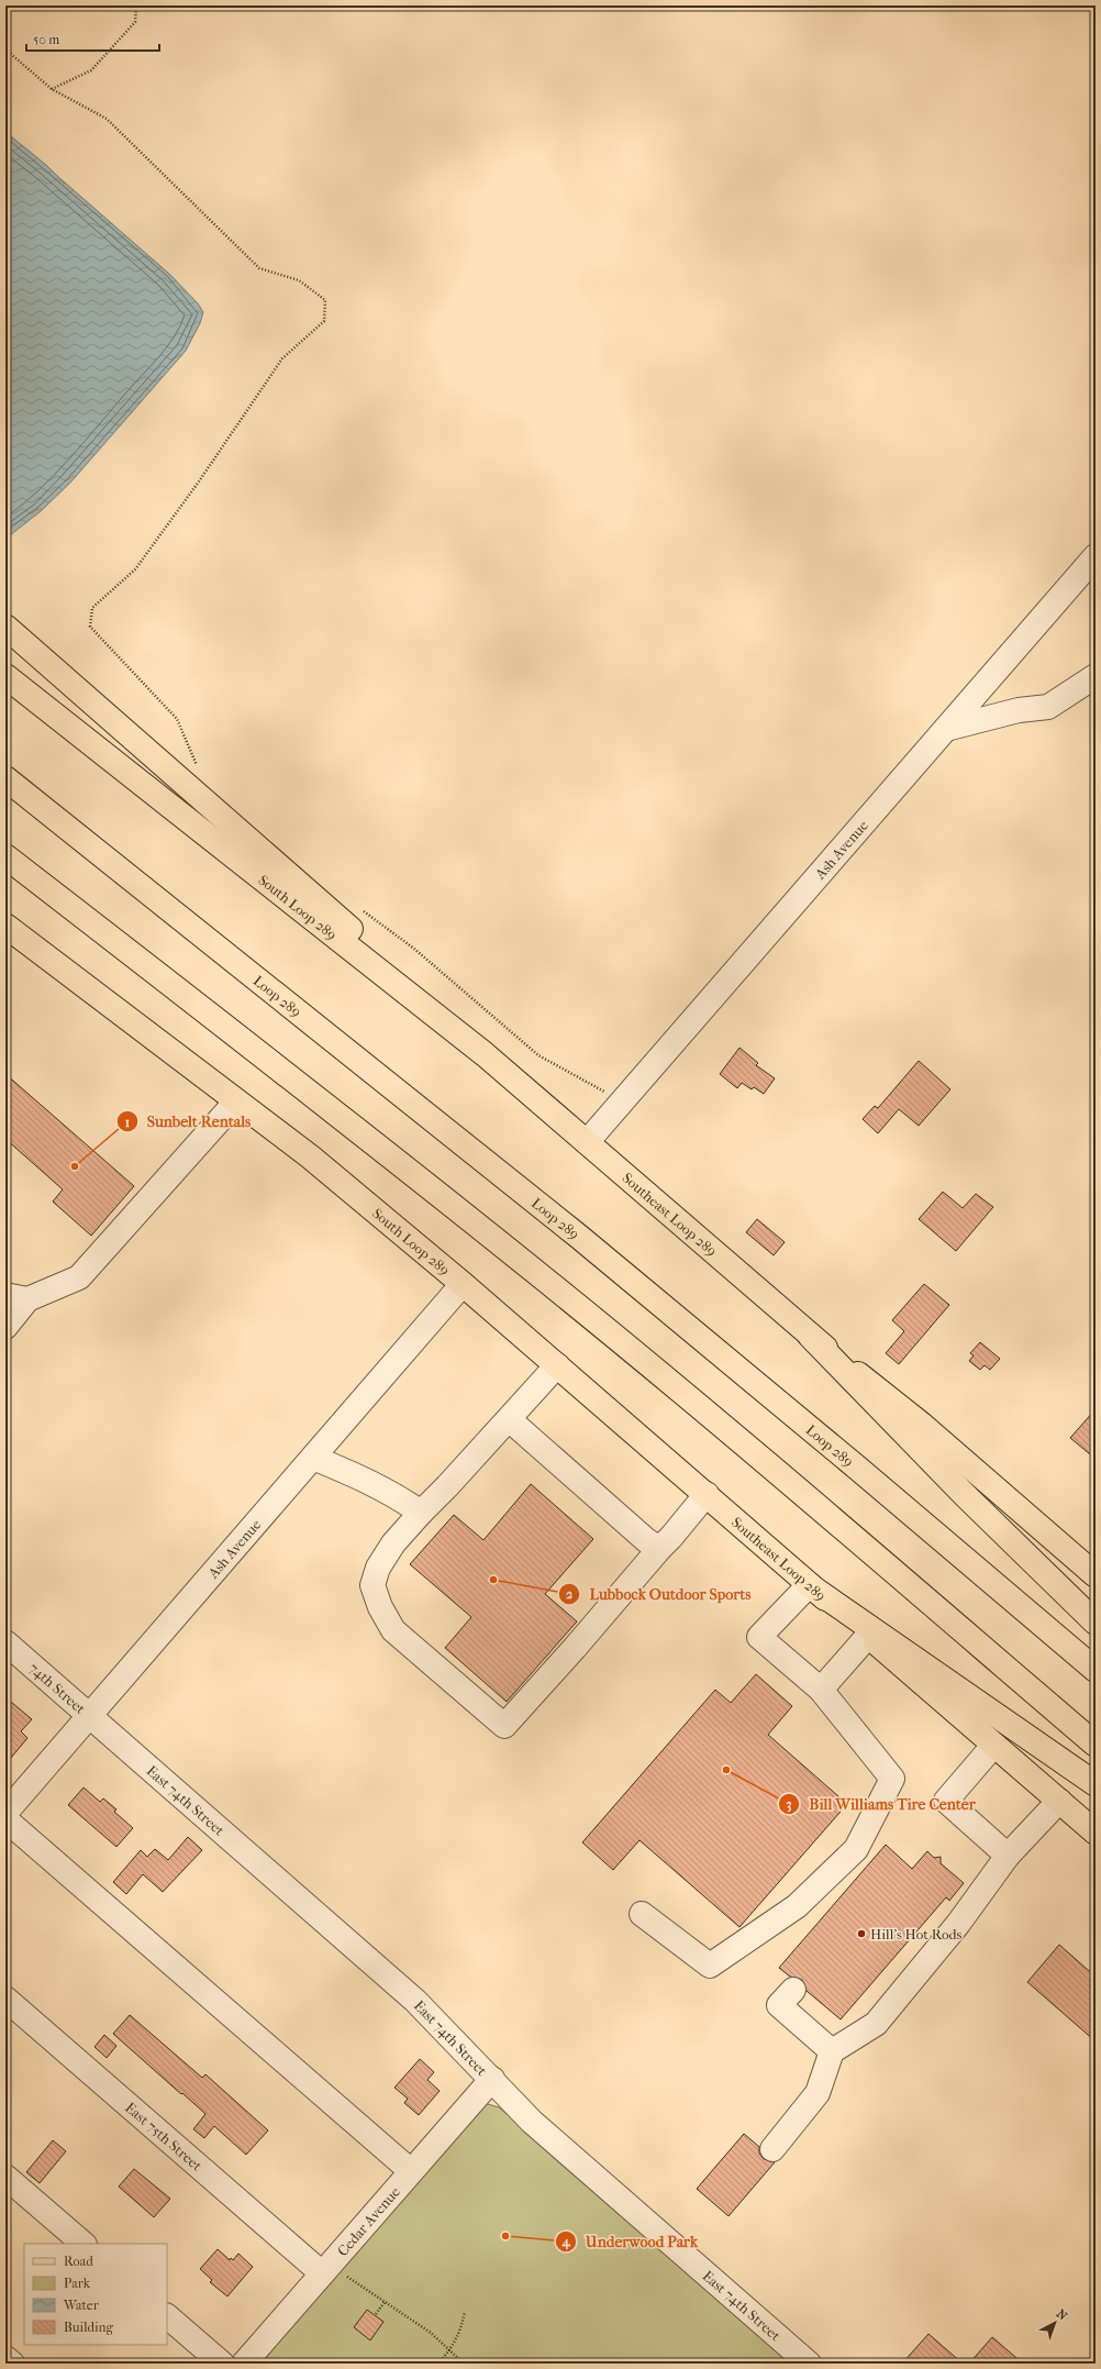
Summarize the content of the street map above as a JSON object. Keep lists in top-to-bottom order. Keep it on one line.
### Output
{"streets":{"main road":["South Loop 289","Loop 289","Southeast Loop 289"],"street":["Ash Avenue","74th Street","East 74th Street","East 75th Street","Cedar Avenue"]},"crossings":[["Ash Avenue","South Loop 289"],["Ash Avenue","Southeast Loop 289"],["Ash Avenue","74th Street"],["Ash Avenue","East 74th Street"],["South Loop 289","Southeast Loop 289"],["74th Street","East 74th Street"],["East 74th Street","Cedar Avenue"],["East 75th Street","Cedar Avenue"]],"places":["Sunbelt Rentals","Lubbock Outdoor Sports","Bill Williams Tire Center","Hill's Hot Rods","Underwood Park"],"legend":["Road","Park","Water","Building"],"scale_bar":"50 m","north":"top right"}
